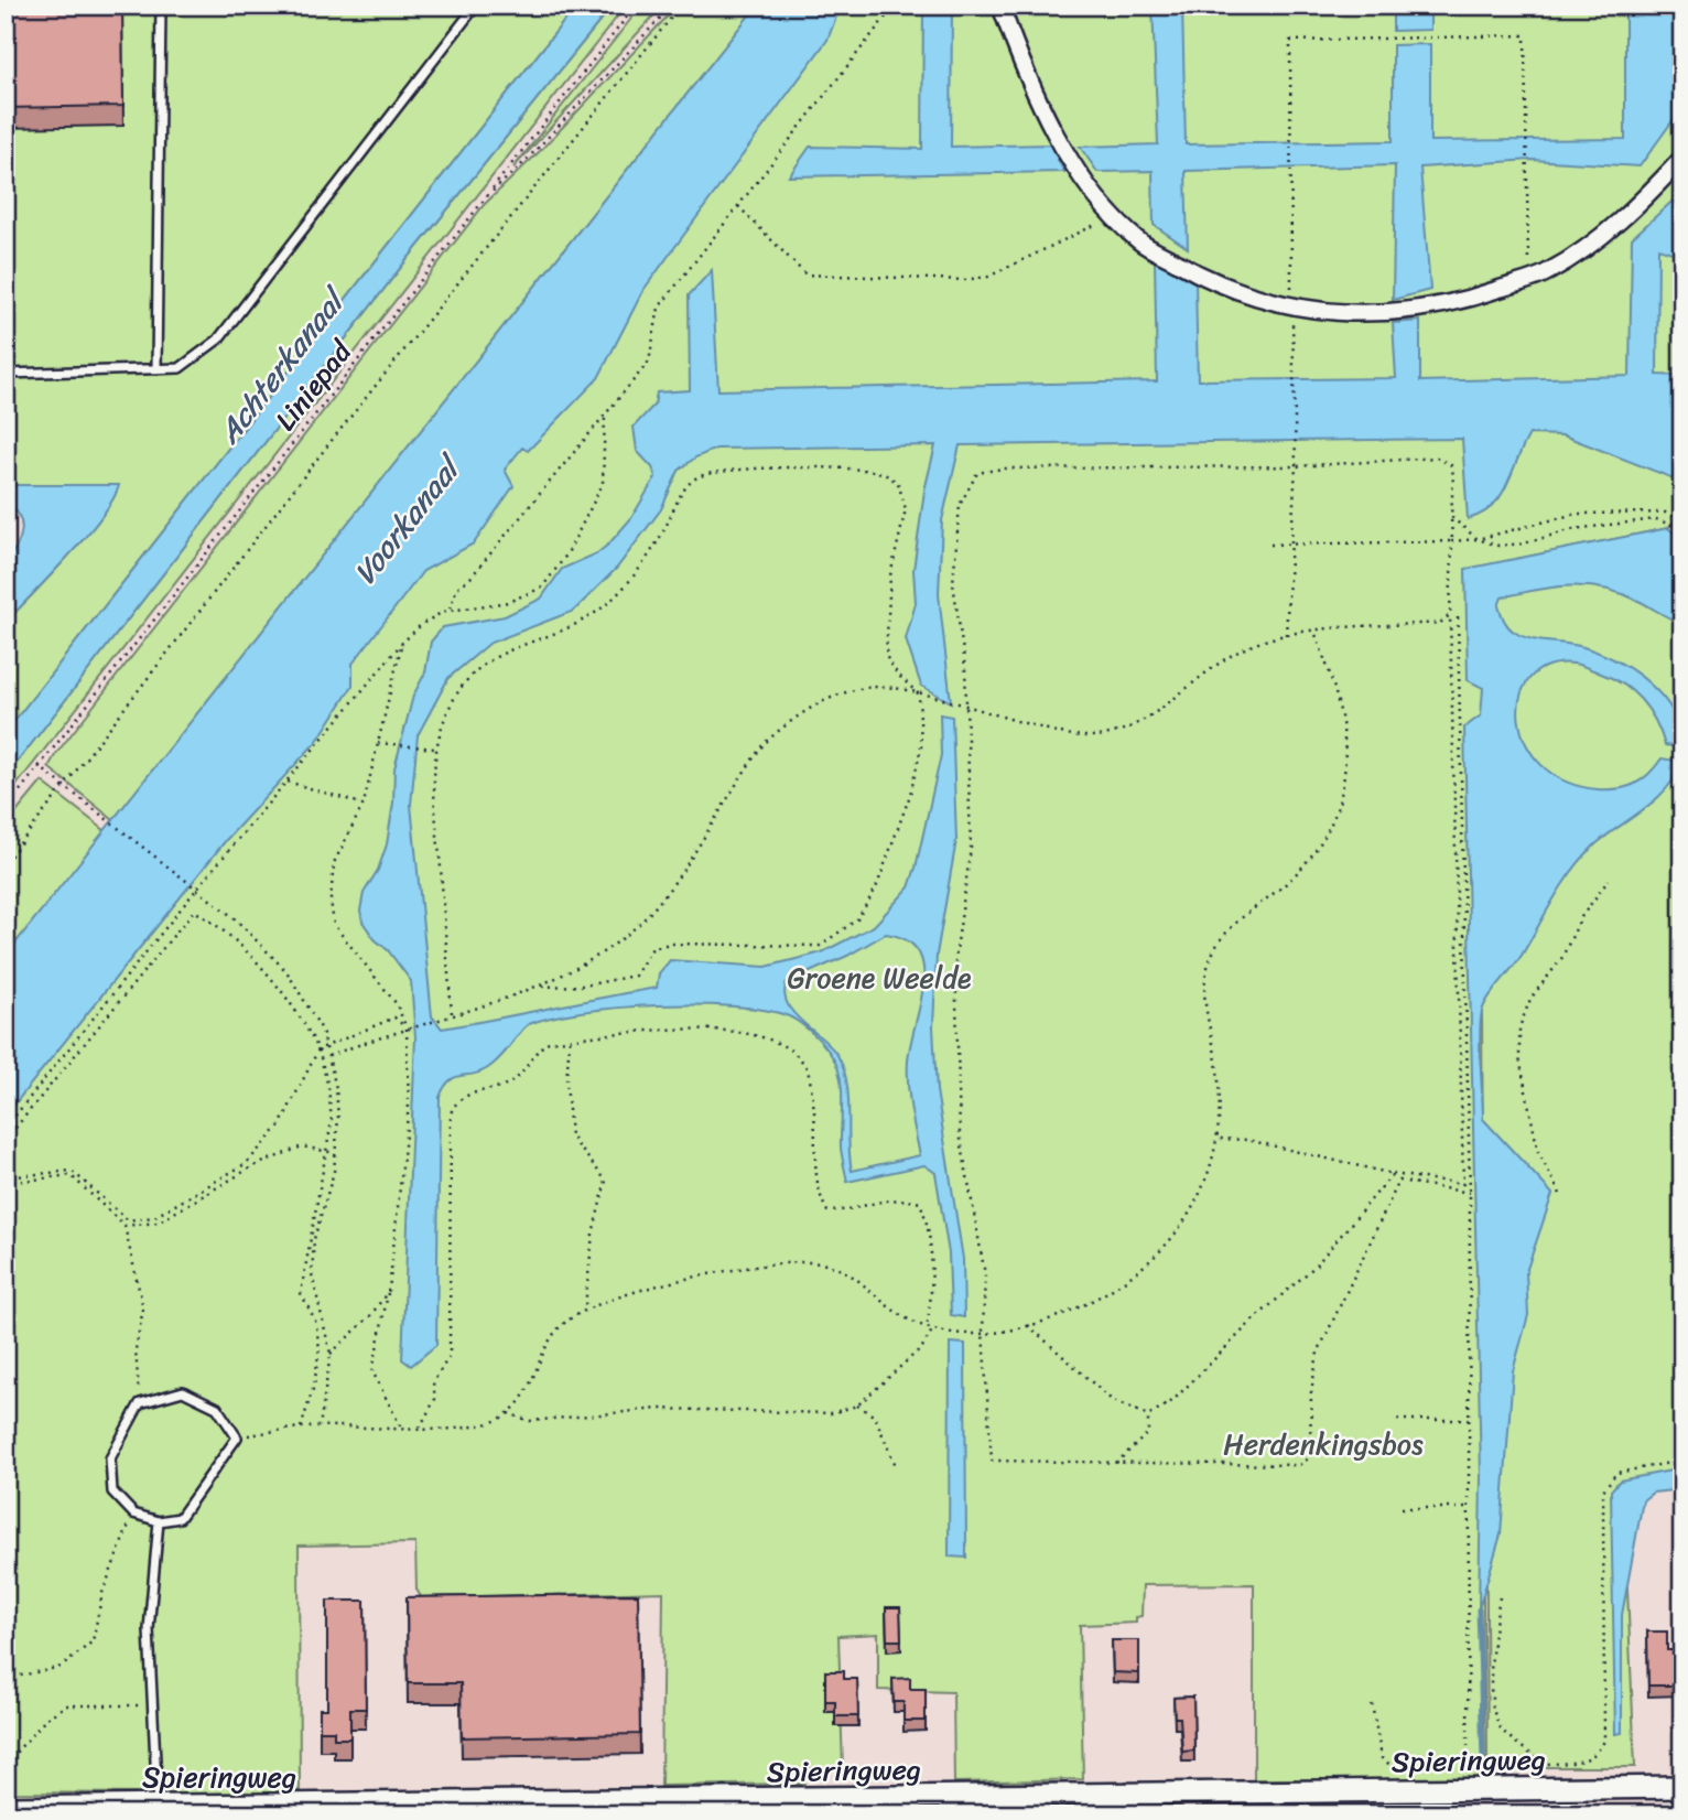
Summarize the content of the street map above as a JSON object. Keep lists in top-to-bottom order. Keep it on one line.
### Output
{"streets":{"street":["Spieringweg"],"path":["Liniepad"]},"water":["Achterkanaal","Voorkanaal"],"parks":["Groene Weelde","Herdenkingsbos"]}
